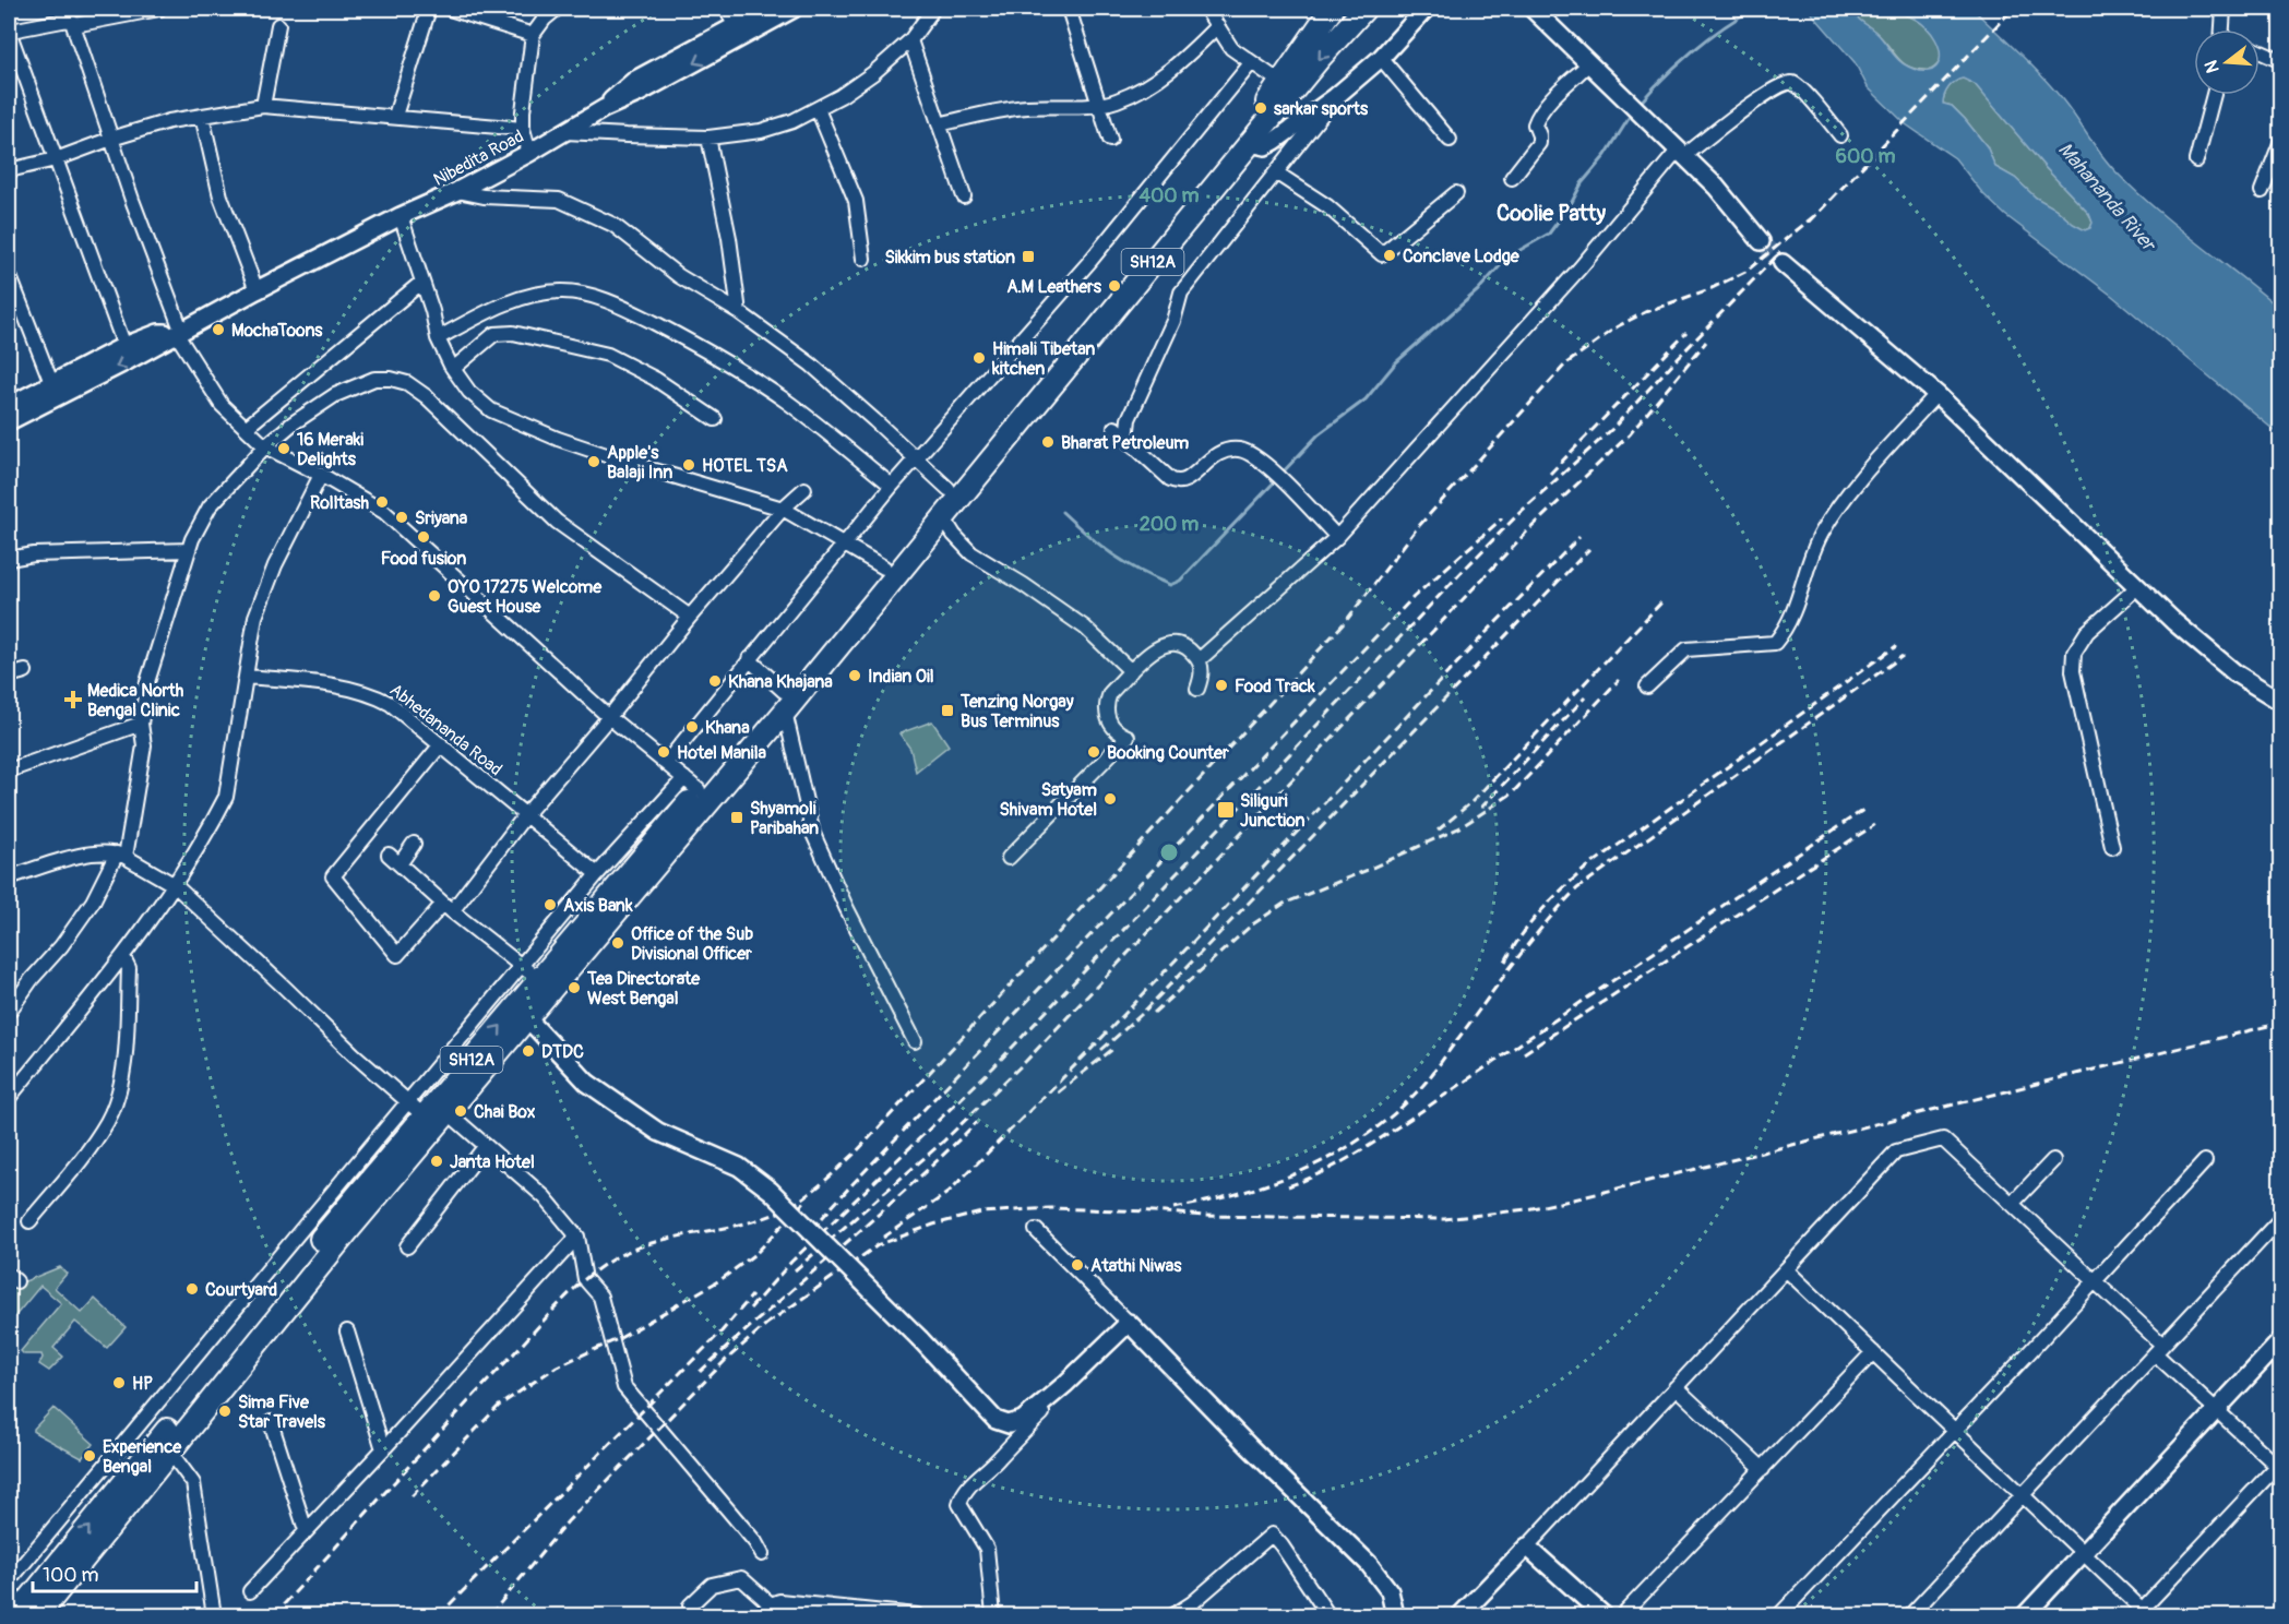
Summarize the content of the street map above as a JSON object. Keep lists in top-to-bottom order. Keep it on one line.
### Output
{"streets":{"main road":["SH12A"],"street":["Nibedita Road","Abhedananda Road"]},"districts":["Coolie Patty"],"water":["Mahananda River"],"places":{"other":["sarkar sports","Conclave Lodge","A.M Leathers","MochaToons","Himali Tibetan kitchen","Bharat Petroleum","16 Meraki Delights","Apple's Balaji Inn","HOTEL TSA","Rolltash","Sriyana","Food fusion","OYO 17275 Welcome Guest House","Indian Oil","Khana Khajana","Food Track","Khana","Hotel Manila","Booking Counter","Satyam Shivam Hotel","Axis Bank","Office of the Sub Divisional Officer","Tea Directorate West Bengal","DTDC","Chai Box","Janta Hotel","Atathi Niwas","Courtyard","HP","Sima Five Star Travels","Experience Bengal"],"transit":["Sikkim bus station","Tenzing Norgay Bus Terminus","Siliguri Junction","Shyamoli Paribahan"],"health":["Medica North Bengal Clinic"]},"scale_bar":"100 m","north":"left","rings":["600 m","400 m","200 m"]}
